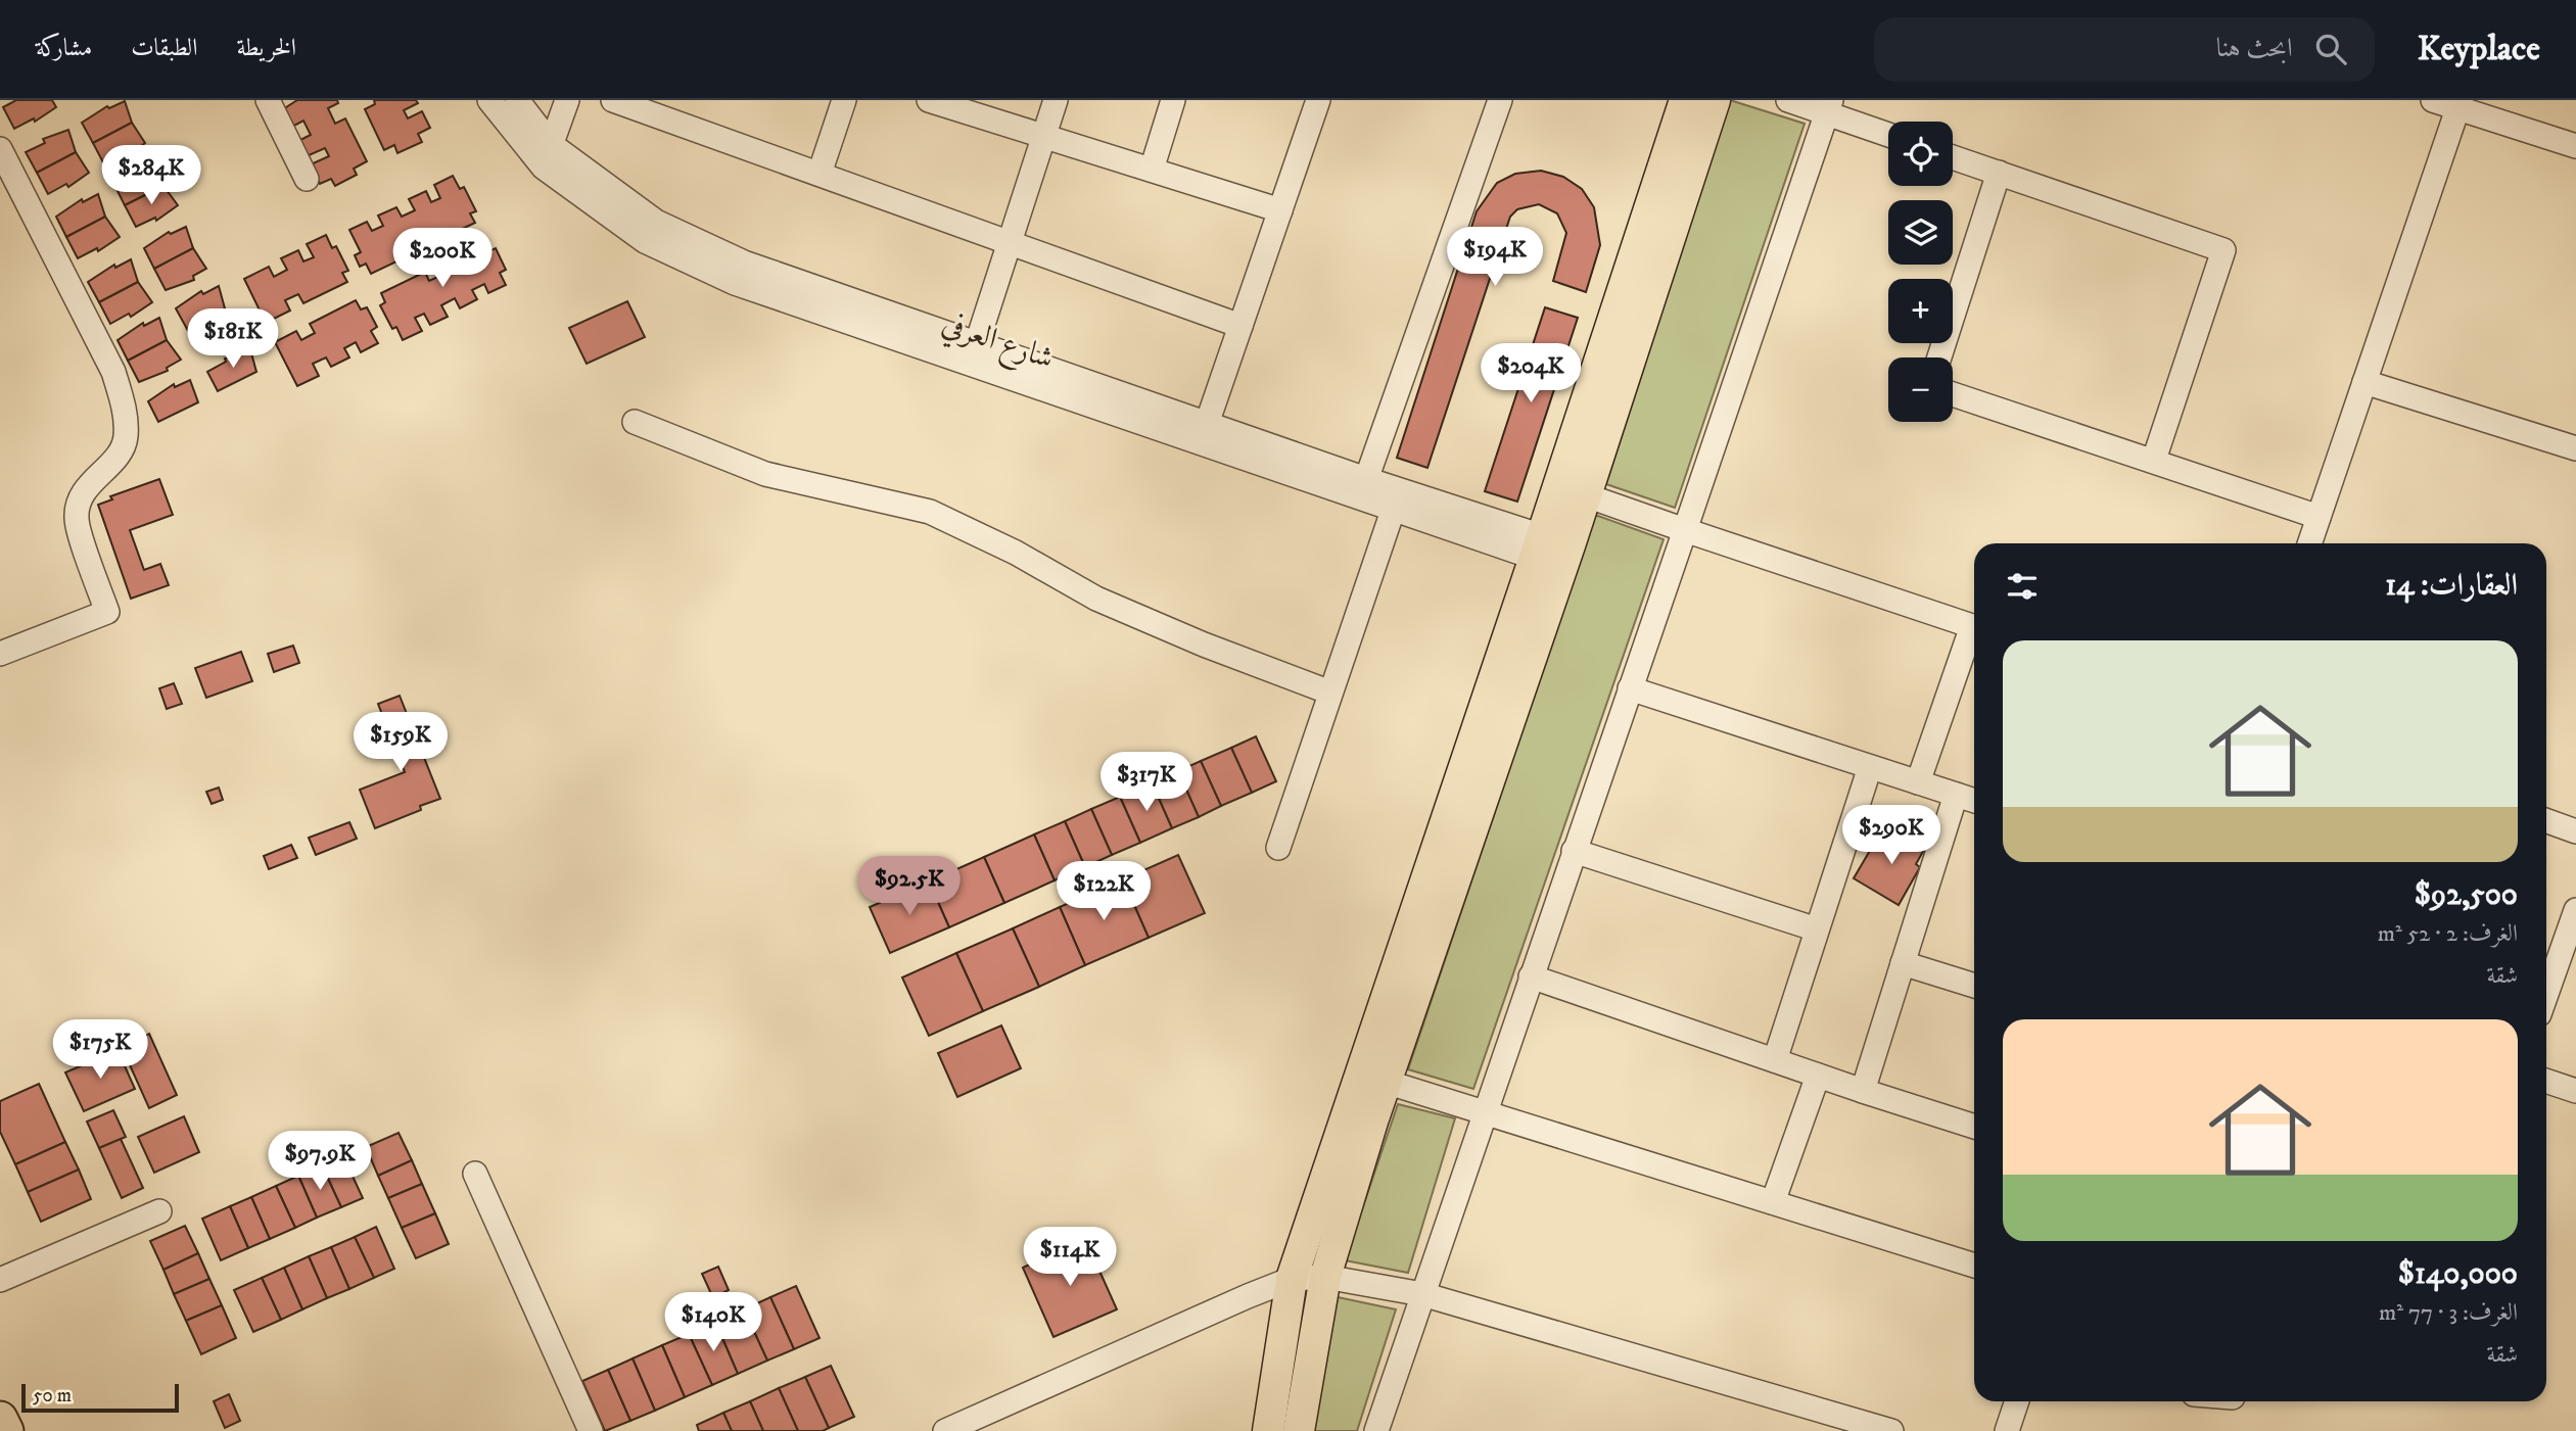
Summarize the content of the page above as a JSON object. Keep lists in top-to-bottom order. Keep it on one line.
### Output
{"streets":{"street":["شارع العرفي"]},"scale_bar":"50 m","page":{"header":"Keyplace","search":"ابحث هنا","nav":["الخريطة","الطبقات","مشاركة"],"map_buttons":["+","−"],"price":["$284K","$194K","$200K","$181K","$204K","$159K","$317K","$290K","$92.5K","$122K","$175K","$97.9K","$114K","$140K"],"heading":"العقارات: 14","list":[{"name":"$92,500","note":"الغرف: 2 · 52 m² · شقة"},{"name":"$140,000","note":"الغرف: 3 · 77 m² · شقة"}],"scale":"50 m"}}
